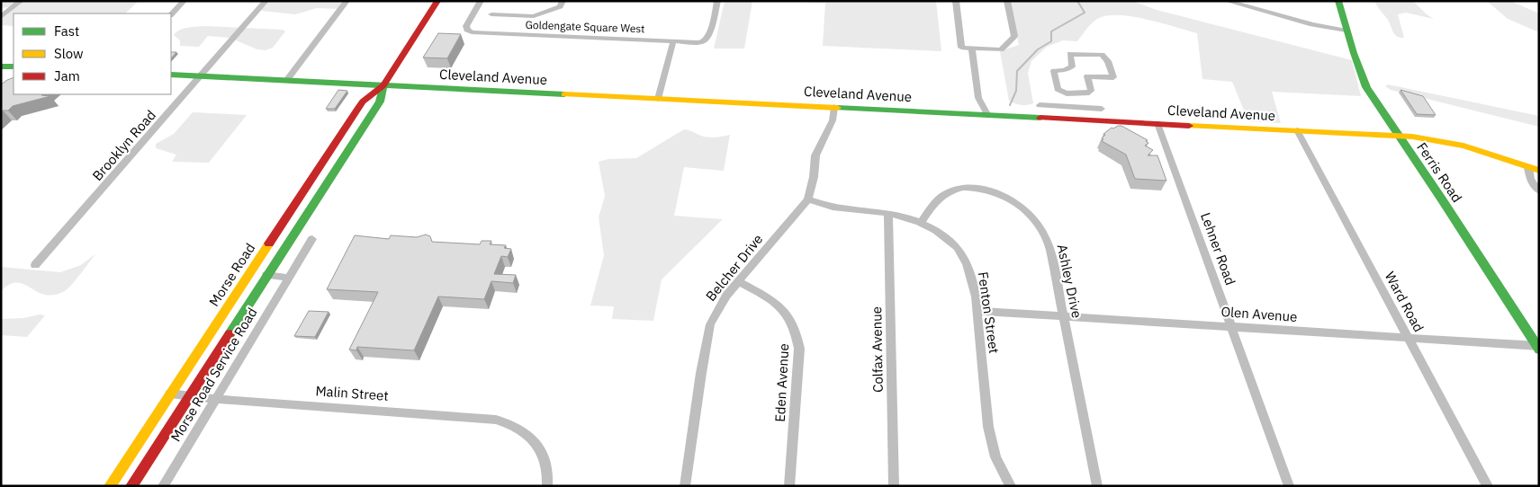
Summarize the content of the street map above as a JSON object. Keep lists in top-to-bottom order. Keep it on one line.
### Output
{"streets":{"main road":["Cleveland Avenue","Ferris Road","Morse Road"],"street":["Goldengate Square West","Brooklyn Road","Lehner Road","Belcher Drive","Ashley Drive","Ward Road","Fenton Street","Olen Avenue","Colfax Avenue","Morse Road Service Road","Eden Avenue","Malin Street"]},"crossings":[["Cleveland Avenue","Brooklyn Road"],["Cleveland Avenue","Ferris Road"],["Cleveland Avenue","Lehner Road"],["Cleveland Avenue","Belcher Drive"],["Cleveland Avenue","Morse Road"],["Cleveland Avenue","Ward Road"],["Ferris Road","Olen Avenue"],["Lehner Road","Olen Avenue"],["Belcher Drive","Fenton Street"],["Belcher Drive","Eden Avenue"],["Morse Road","Malin Street"],["Ashley Drive","Fenton Street"],["Ashley Drive","Olen Avenue"],["Ward Road","Olen Avenue"],["Fenton Street","Olen Avenue"],["Fenton Street","Colfax Avenue"],["Morse Road Service Road","Malin Street"]],"legend":["Fast","Slow","Jam"]}
